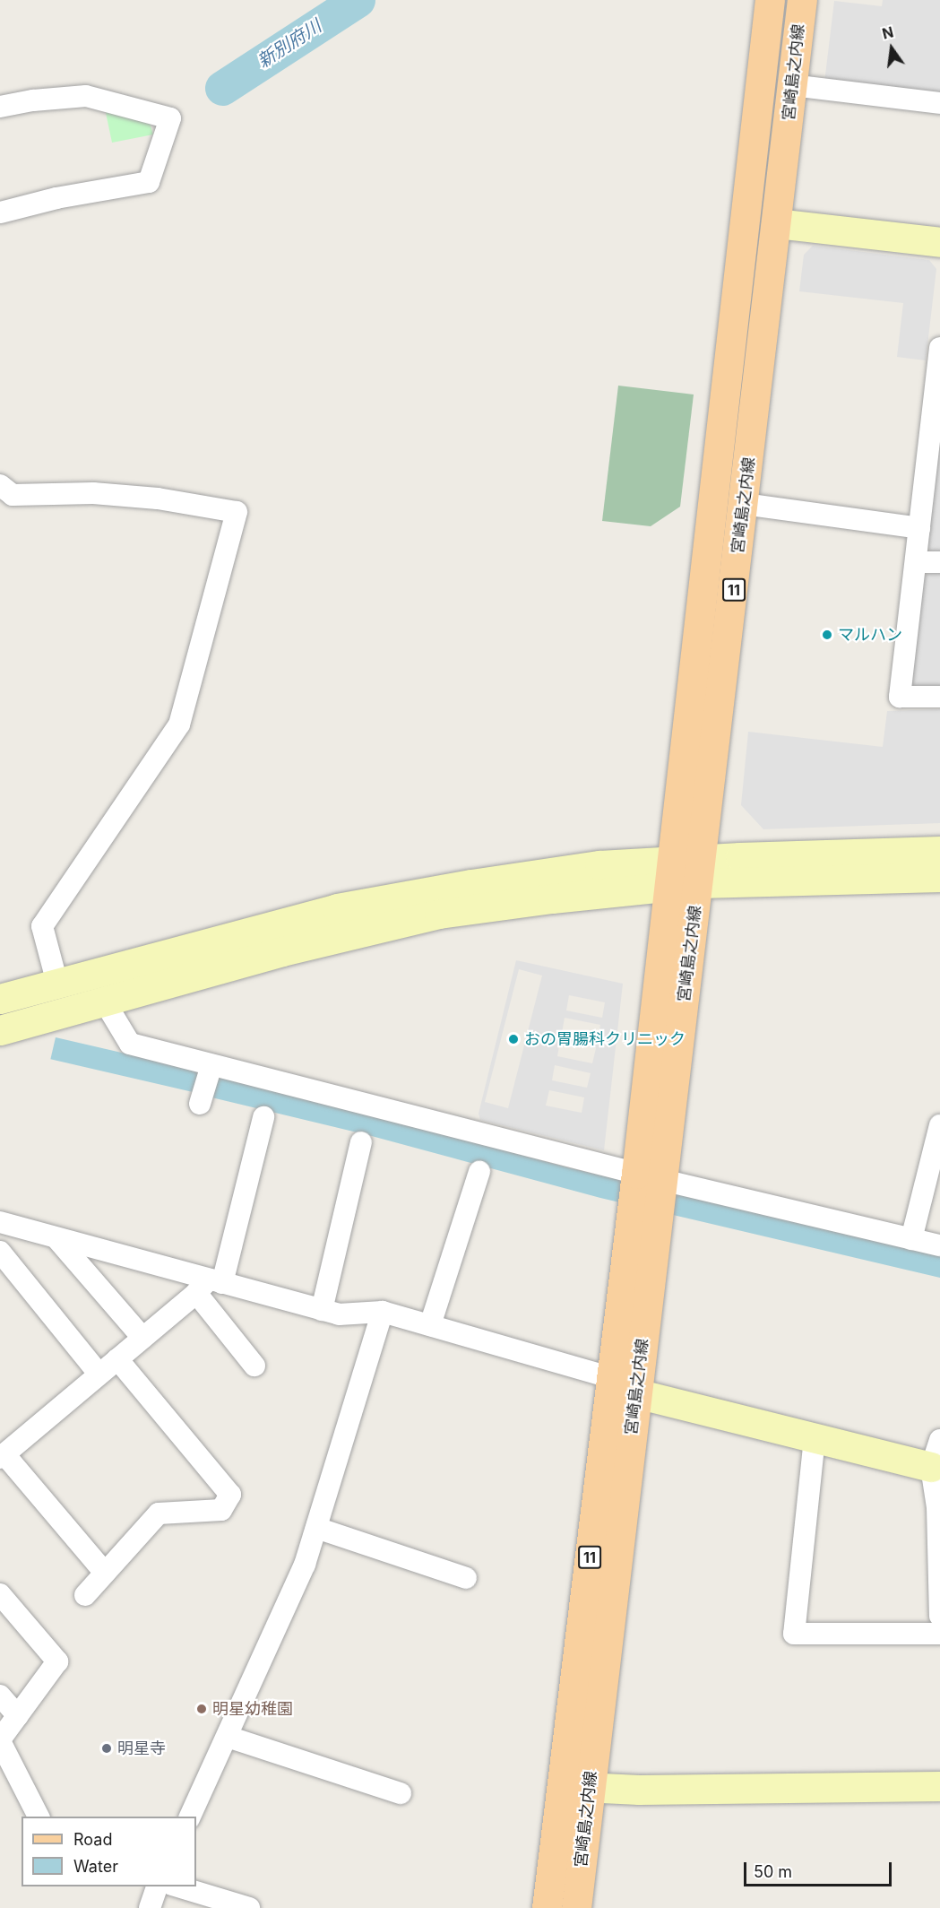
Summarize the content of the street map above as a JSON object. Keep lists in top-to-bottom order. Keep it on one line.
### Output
{"streets":{"main road":["宮崎島之内線","11"]},"water":["新別府川"],"places":["マルハン","おの胃腸科クリニック","明星幼稚園","明星寺"],"legend":["Road","Water"],"scale_bar":"50 m","north":"top"}
